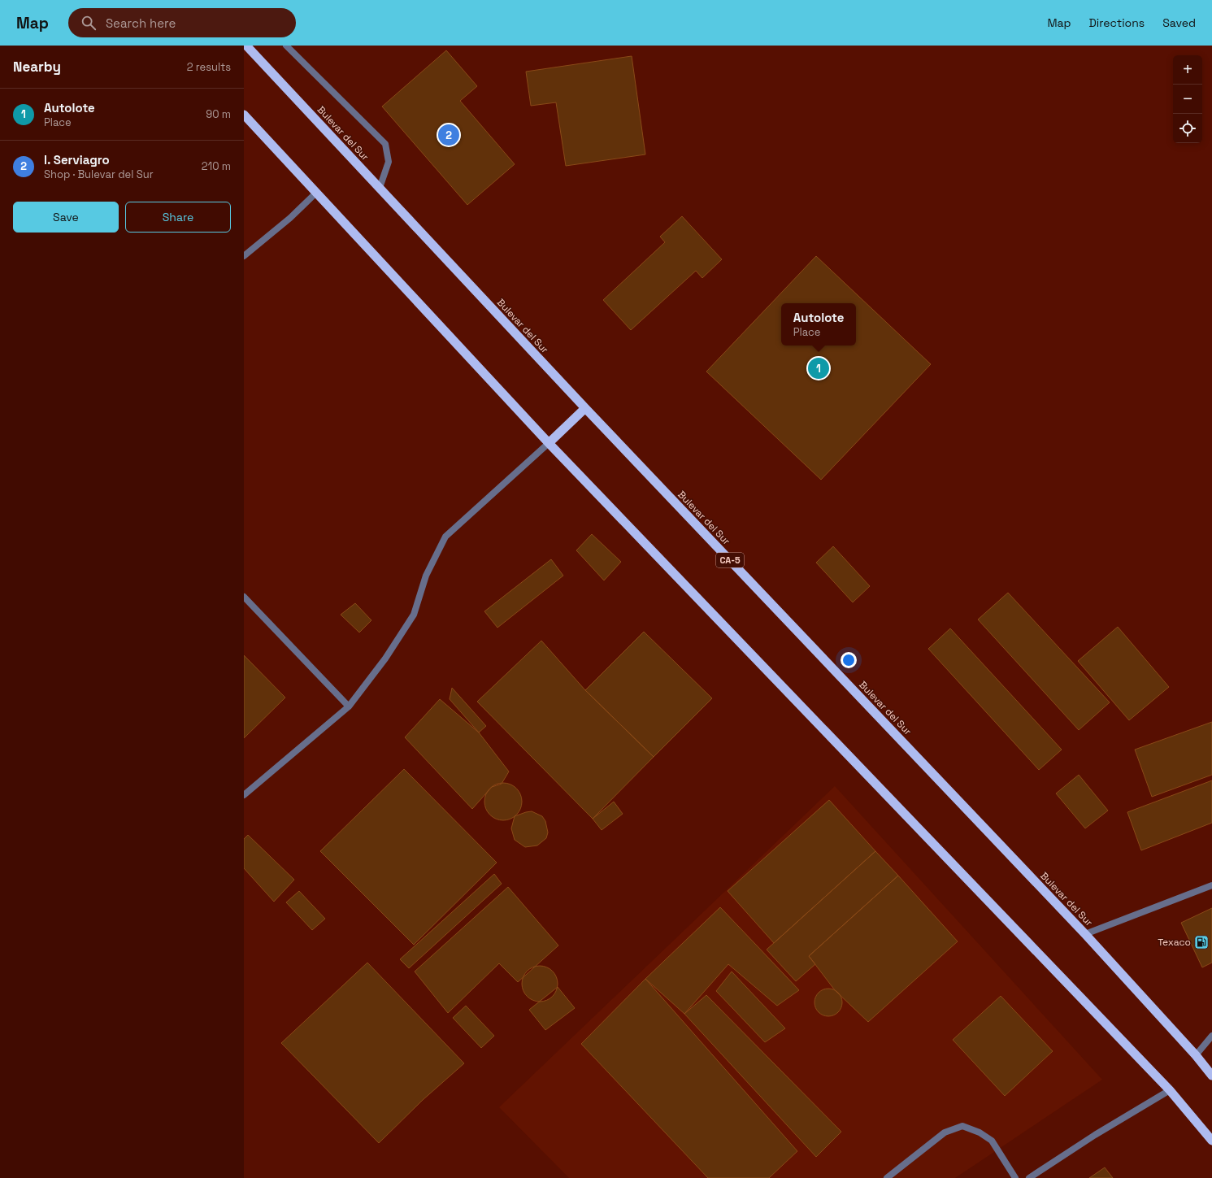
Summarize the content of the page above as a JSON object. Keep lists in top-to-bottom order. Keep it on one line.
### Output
{"streets":{"highway":["Bulevar del Sur","CA-5"]},"places":{"fuel station":["Texaco"]},"page":{"header":"Map","search":"Search here","nav":["Map","Directions","Saved"],"heading":["Nearby","2 results"],"map_buttons":["+","−"],"list":[{"mark":"1","name":"Autolote","note":"Place","value":"90 m"},{"mark":"2","name":"I. Serviagro","note":"Shop · Bulevar del Sur","value":"210 m"}],"pins":["2","1"],"buttons":["Save","Share"],"popup":["Autolote","Place"]}}
